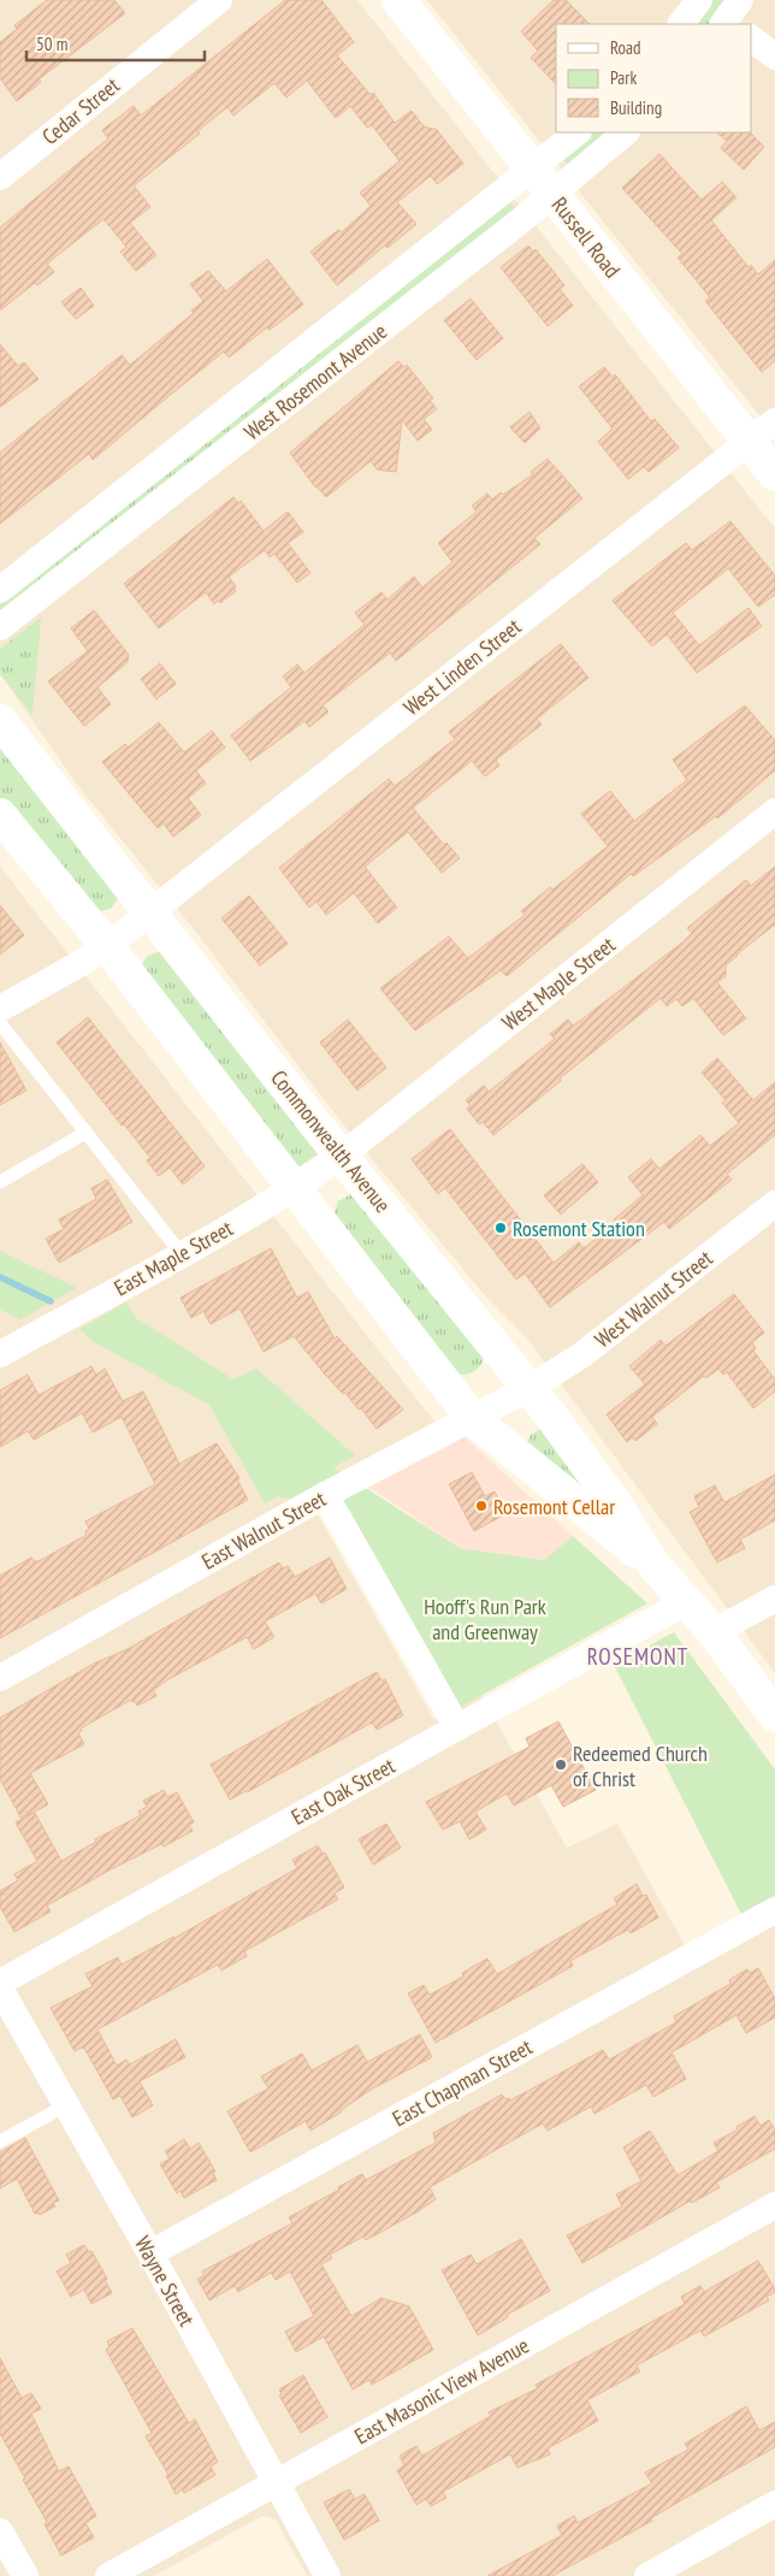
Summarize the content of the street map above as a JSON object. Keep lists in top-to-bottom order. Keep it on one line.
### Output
{"streets":{"street":["Cedar Street","Russell Road","West Rosemont Avenue","West Linden Street","West Maple Street","Commonwealth Avenue","East Maple Street","West Walnut Street","East Walnut Street","East Oak Street","East Chapman Street","Wayne Street","East Masonic View Avenue"]},"crossings":[["Russell Road","West Rosemont Avenue"],["Russell Road","West Linden Street"],["West Linden Street","Commonwealth Avenue"],["West Maple Street","Commonwealth Avenue"],["West Maple Street","East Maple Street"],["Commonwealth Avenue","East Maple Street"],["Commonwealth Avenue","West Walnut Street"],["Commonwealth Avenue","East Walnut Street"],["Commonwealth Avenue","East Oak Street"],["West Walnut Street","East Walnut Street"],["East Chapman Street","Wayne Street"],["Wayne Street","East Masonic View Avenue"]],"districts":["ROSEMONT"],"parks":["Hooff's Run Park and Greenway"],"places":["Rosemont Station","Rosemont Cellar","Redeemed Church of Christ"],"legend":["Road","Park","Building"],"scale_bar":"50 m"}
